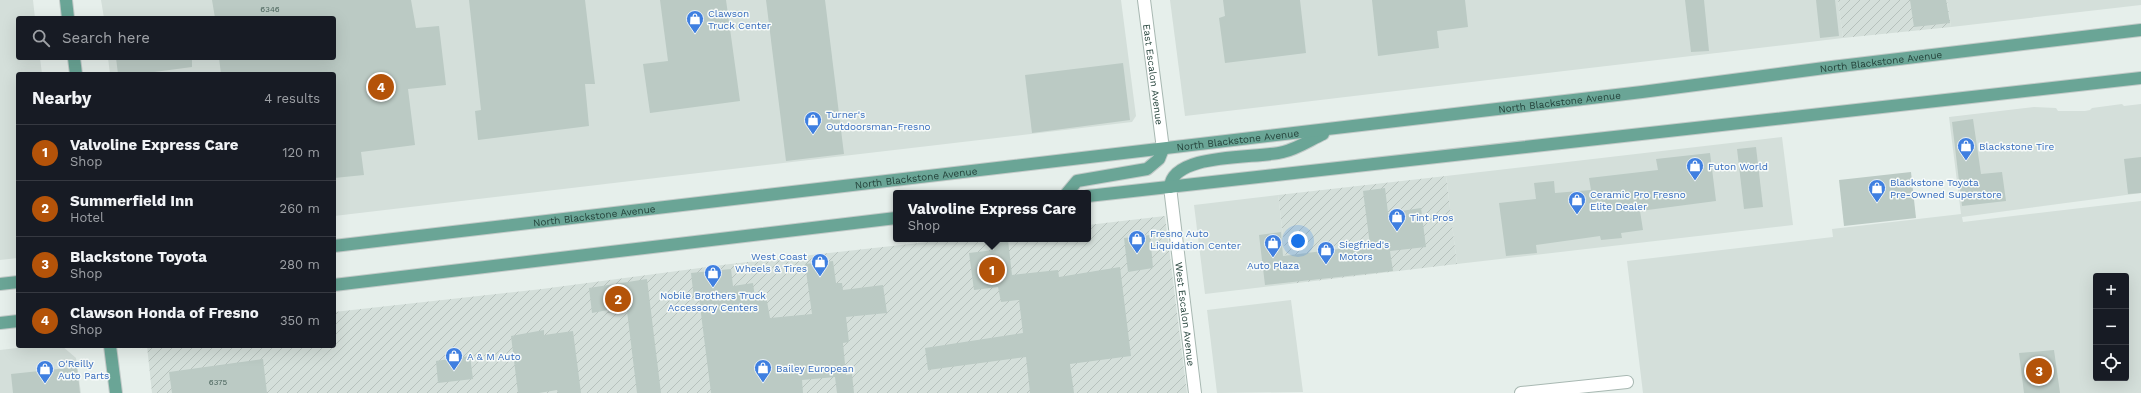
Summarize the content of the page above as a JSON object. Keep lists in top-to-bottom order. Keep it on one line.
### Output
{"streets":{"main road":["North Blackstone Avenue"],"street":["East Escalon Avenue","West Escalon Avenue"]},"crossings":[["North Blackstone Avenue","East Escalon Avenue"]],"places":{"shop":["Clawson Truck Center","Turner's Outdoorsman-Fresno","Blackstone Tire","Futon World","Blackstone Toyota Pre-Owned Superstore","Ceramic Pro Fresno Elite Dealer","Tint Pros","Fresno Auto Liquidation Center","Auto Plaza","Siegfried's Motors","West Coast Wheels & Tires","Nobile Brothers Truck Accessory Centers","A & M Auto","Bailey European","O'Reilly Auto Parts"]},"house_numbers":["6346","6375"],"page":{"search":"Search here","pins":["4","1","2","3"],"heading":["Nearby","4 results"],"list":[{"mark":"1","name":"Valvoline Express Care","note":"Shop","value":"120 m"},{"mark":"2","name":"Summerfield Inn","note":"Hotel","value":"260 m"},{"mark":"3","name":"Blackstone Toyota","note":"Shop","value":"280 m"},{"mark":"4","name":"Clawson Honda of Fresno","note":"Shop","value":"350 m"}],"popup":["Valvoline Express Care","Shop"],"map_buttons":["+","−"]}}
